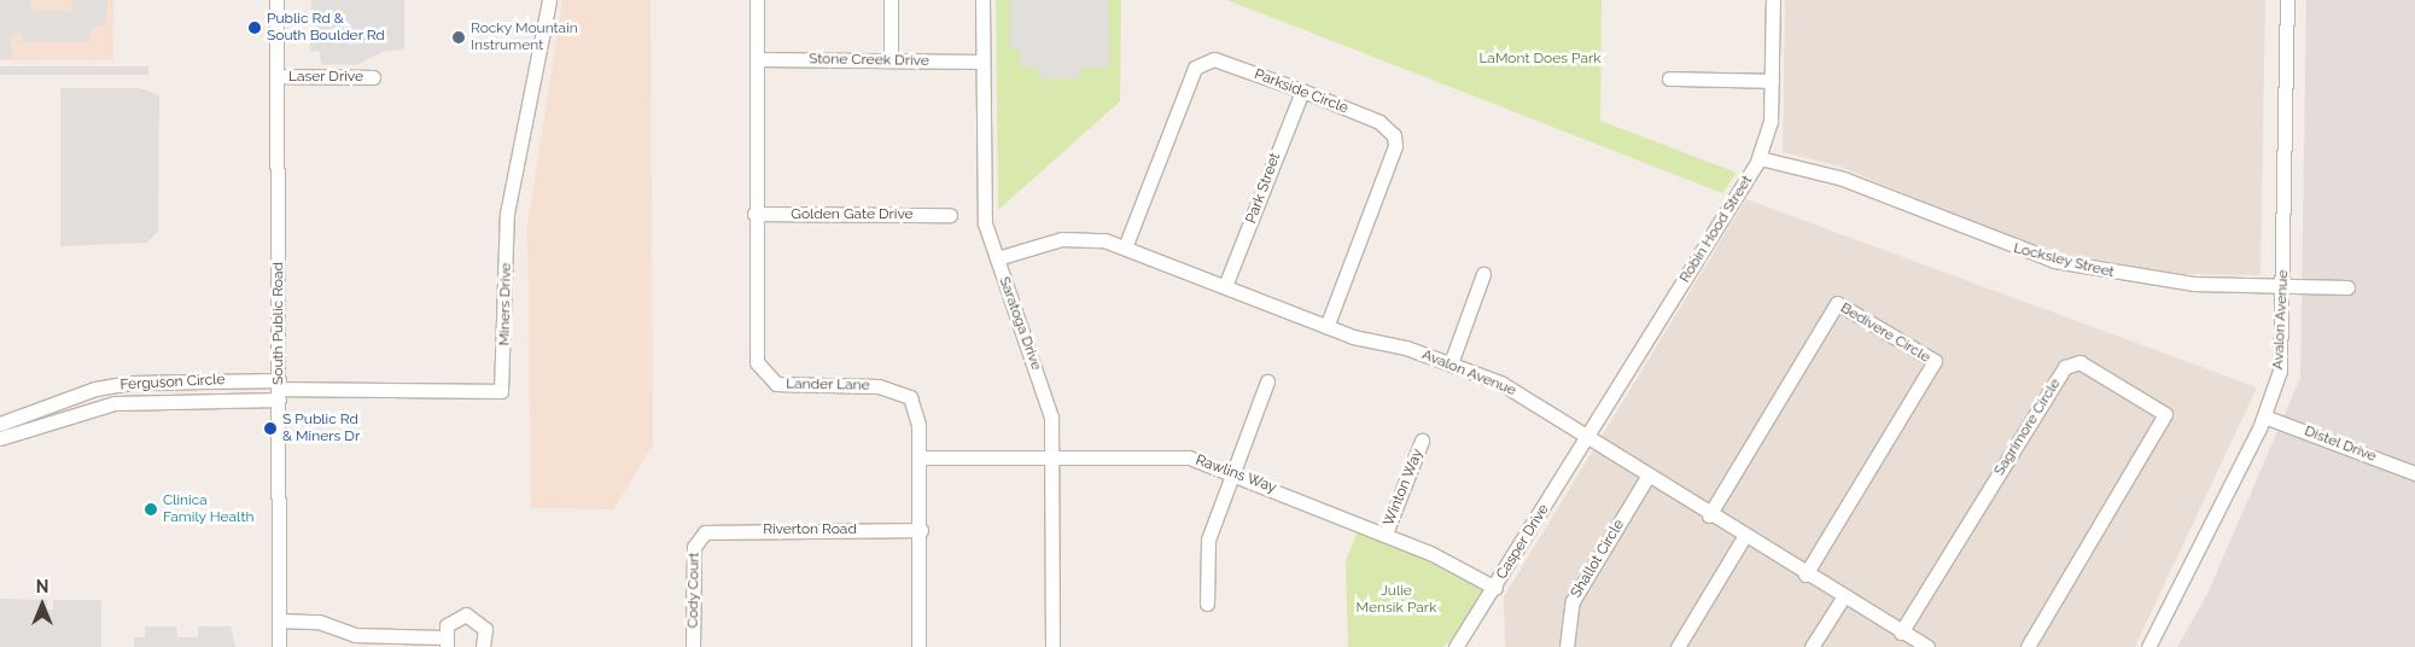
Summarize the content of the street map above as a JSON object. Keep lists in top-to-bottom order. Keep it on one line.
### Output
{"streets":{"street":["Stone Creek Drive","Laser Drive","Parkside Circle","Park Street","Golden Gate Drive","Robin Hood Street","Locksley Street","Miners Drive","Avalon Avenue","South Public Road","Saratoga Drive","Bedivere Circle","Ferguson Circle","Lander Lane","Sagrimore Circle","Distel Drive","Rawlins Way","Winton Way","Riverton Road","Casper Drive","Shallot Circle","Cody Court"]},"crossings":[["Stone Creek Drive","Saratoga Drive"],["Stone Creek Drive","Lander Lane"],["Laser Drive","South Public Road"],["Parkside Circle","Park Street"],["Parkside Circle","Avalon Avenue"],["Park Street","Avalon Avenue"],["Golden Gate Drive","Lander Lane"],["Robin Hood Street","Locksley Street"],["Robin Hood Street","Avalon Avenue"],["Robin Hood Street","Casper Drive"],["Locksley Street","Avalon Avenue"],["Miners Drive","South Public Road"],["Miners Drive","Ferguson Circle"],["Avalon Avenue","Saratoga Drive"],["Avalon Avenue","Bedivere Circle"],["Avalon Avenue","Sagrimore Circle"],["Avalon Avenue","Distel Drive"],["Avalon Avenue","Casper Drive"],["Avalon Avenue","Shallot Circle"],["South Public Road","Ferguson Circle"],["Saratoga Drive","Rawlins Way"],["Lander Lane","Rawlins Way"],["Lander Lane","Riverton Road"],["Rawlins Way","Winton Way"],["Rawlins Way","Casper Drive"],["Riverton Road","Cody Court"]],"parks":["LaMont Does Park","Julie Mensik Park"],"places":["Public Rd & South Boulder Rd","Rocky Mountain Instrument","S Public Rd & Miners Dr","Clinica Family Health"],"north":"top"}
